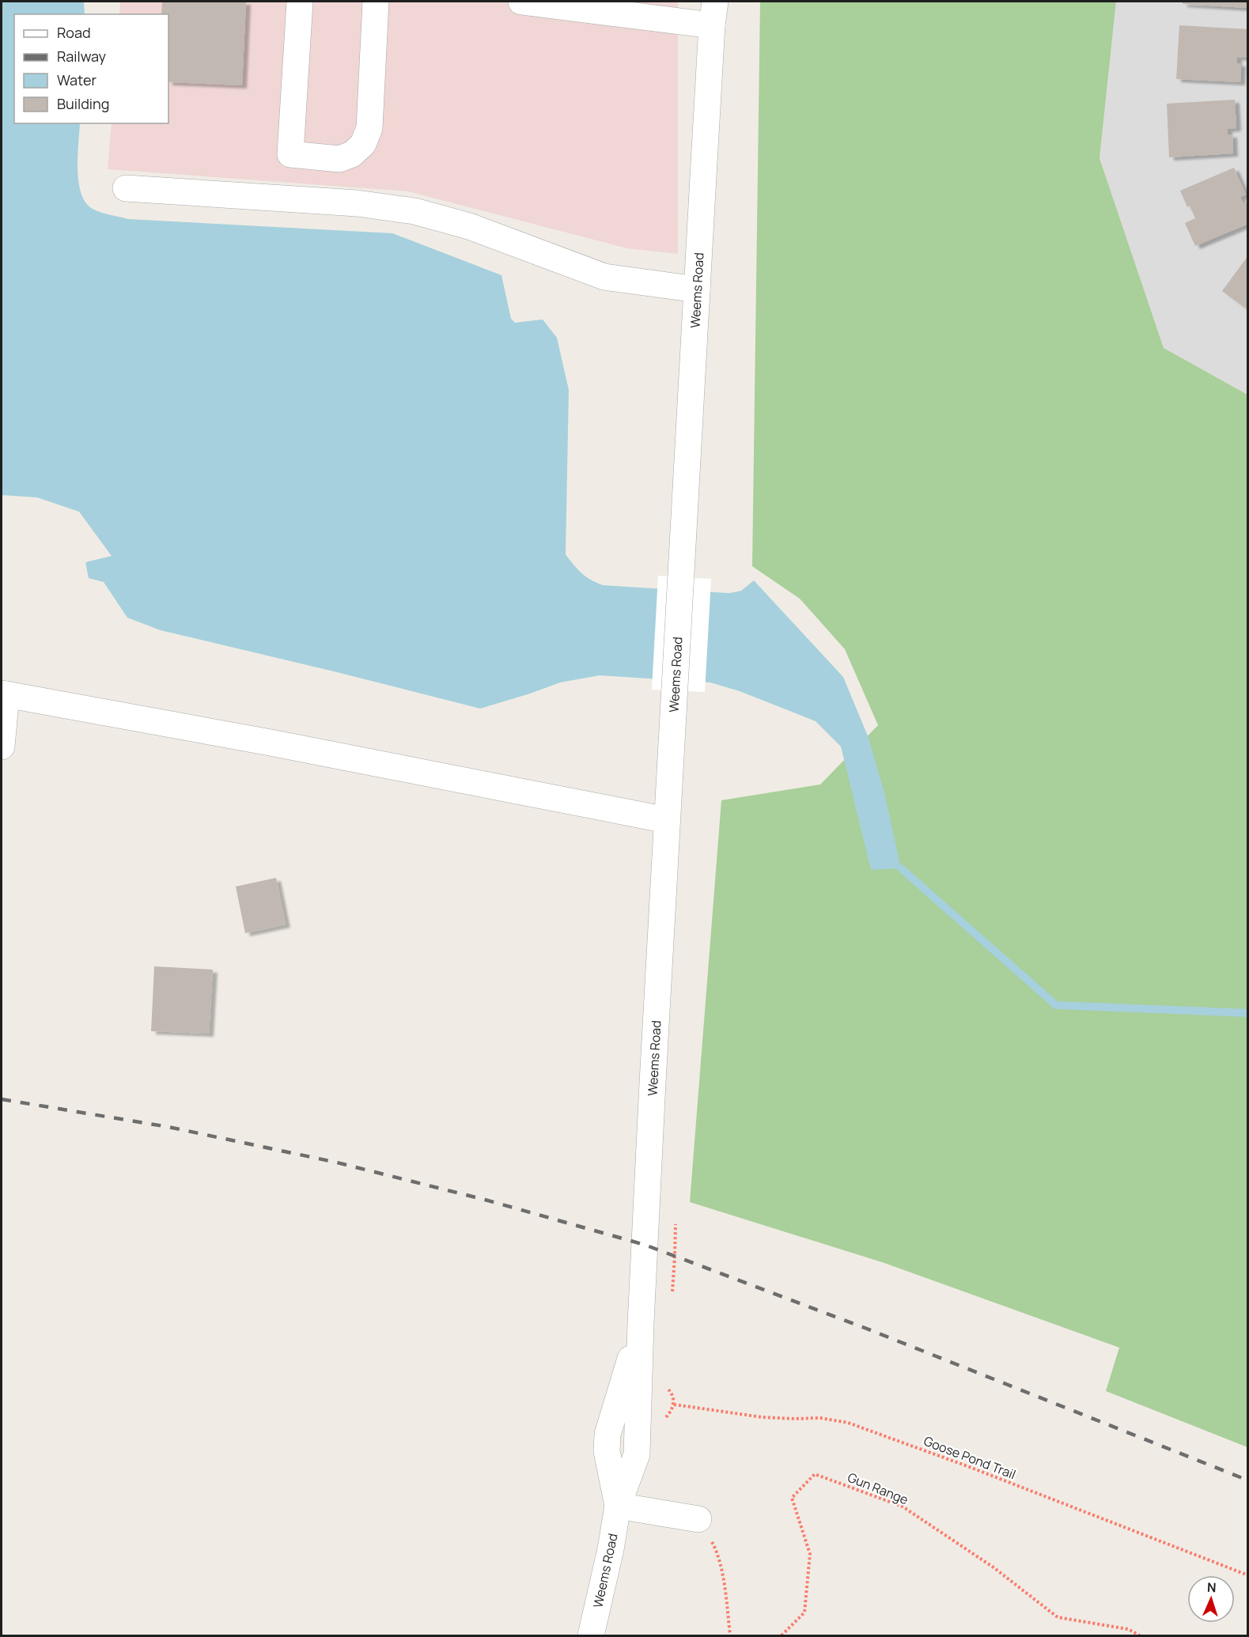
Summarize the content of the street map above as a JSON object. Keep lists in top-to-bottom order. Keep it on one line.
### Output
{"streets":{"street":["Weems Road"],"path":["Goose Pond Trail","Gun Range"]},"legend":["Road","Railway","Water","Building"],"north":"top"}
